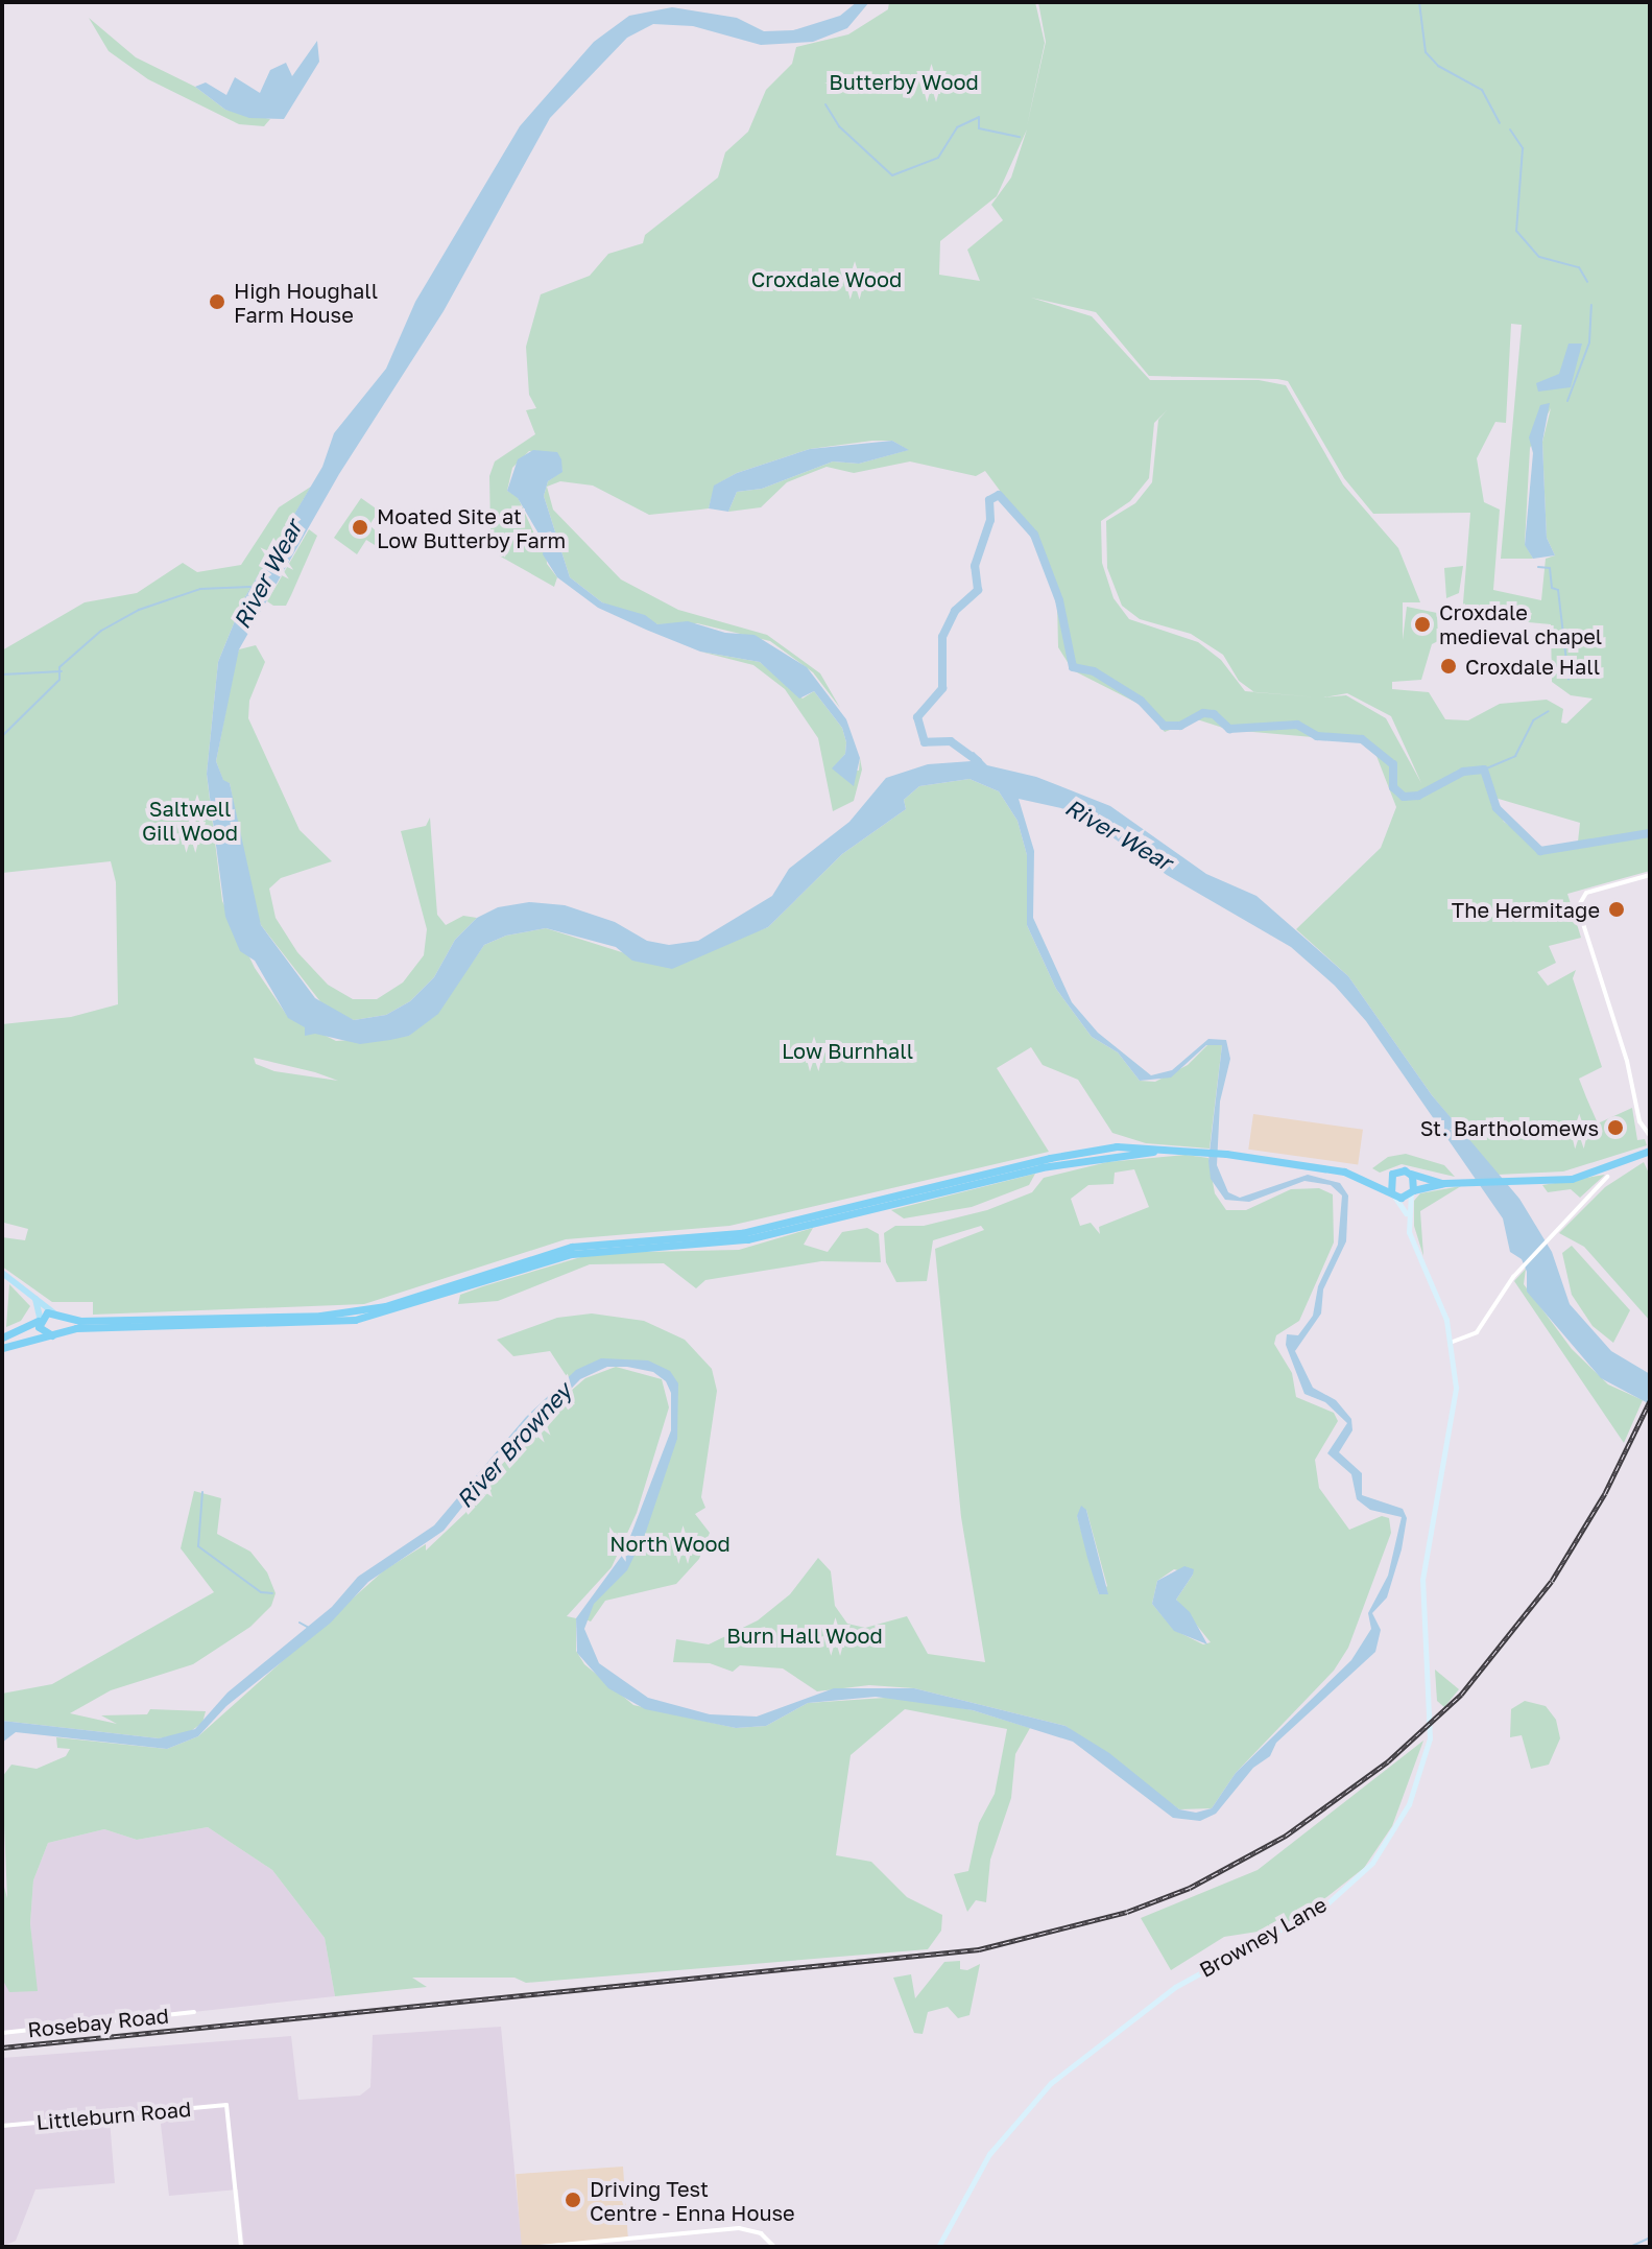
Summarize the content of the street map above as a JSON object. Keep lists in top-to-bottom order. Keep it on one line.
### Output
{"streets":{"main road":["Browney Lane"],"street":["Rosebay Road","Littleburn Road"]},"water":["River Wear","River Browney"],"parks":["Butterby Wood","Croxdale Wood","Saltwell Gill Wood","Low Burnhall","North Wood","Burn Hall Wood"],"places":["High Houghall Farm House","Moated Site at Low Butterby Farm","Croxdale medieval chapel","Croxdale Hall","The Hermitage","St. Bartholomews","Driving Test Centre - Enna House"]}
